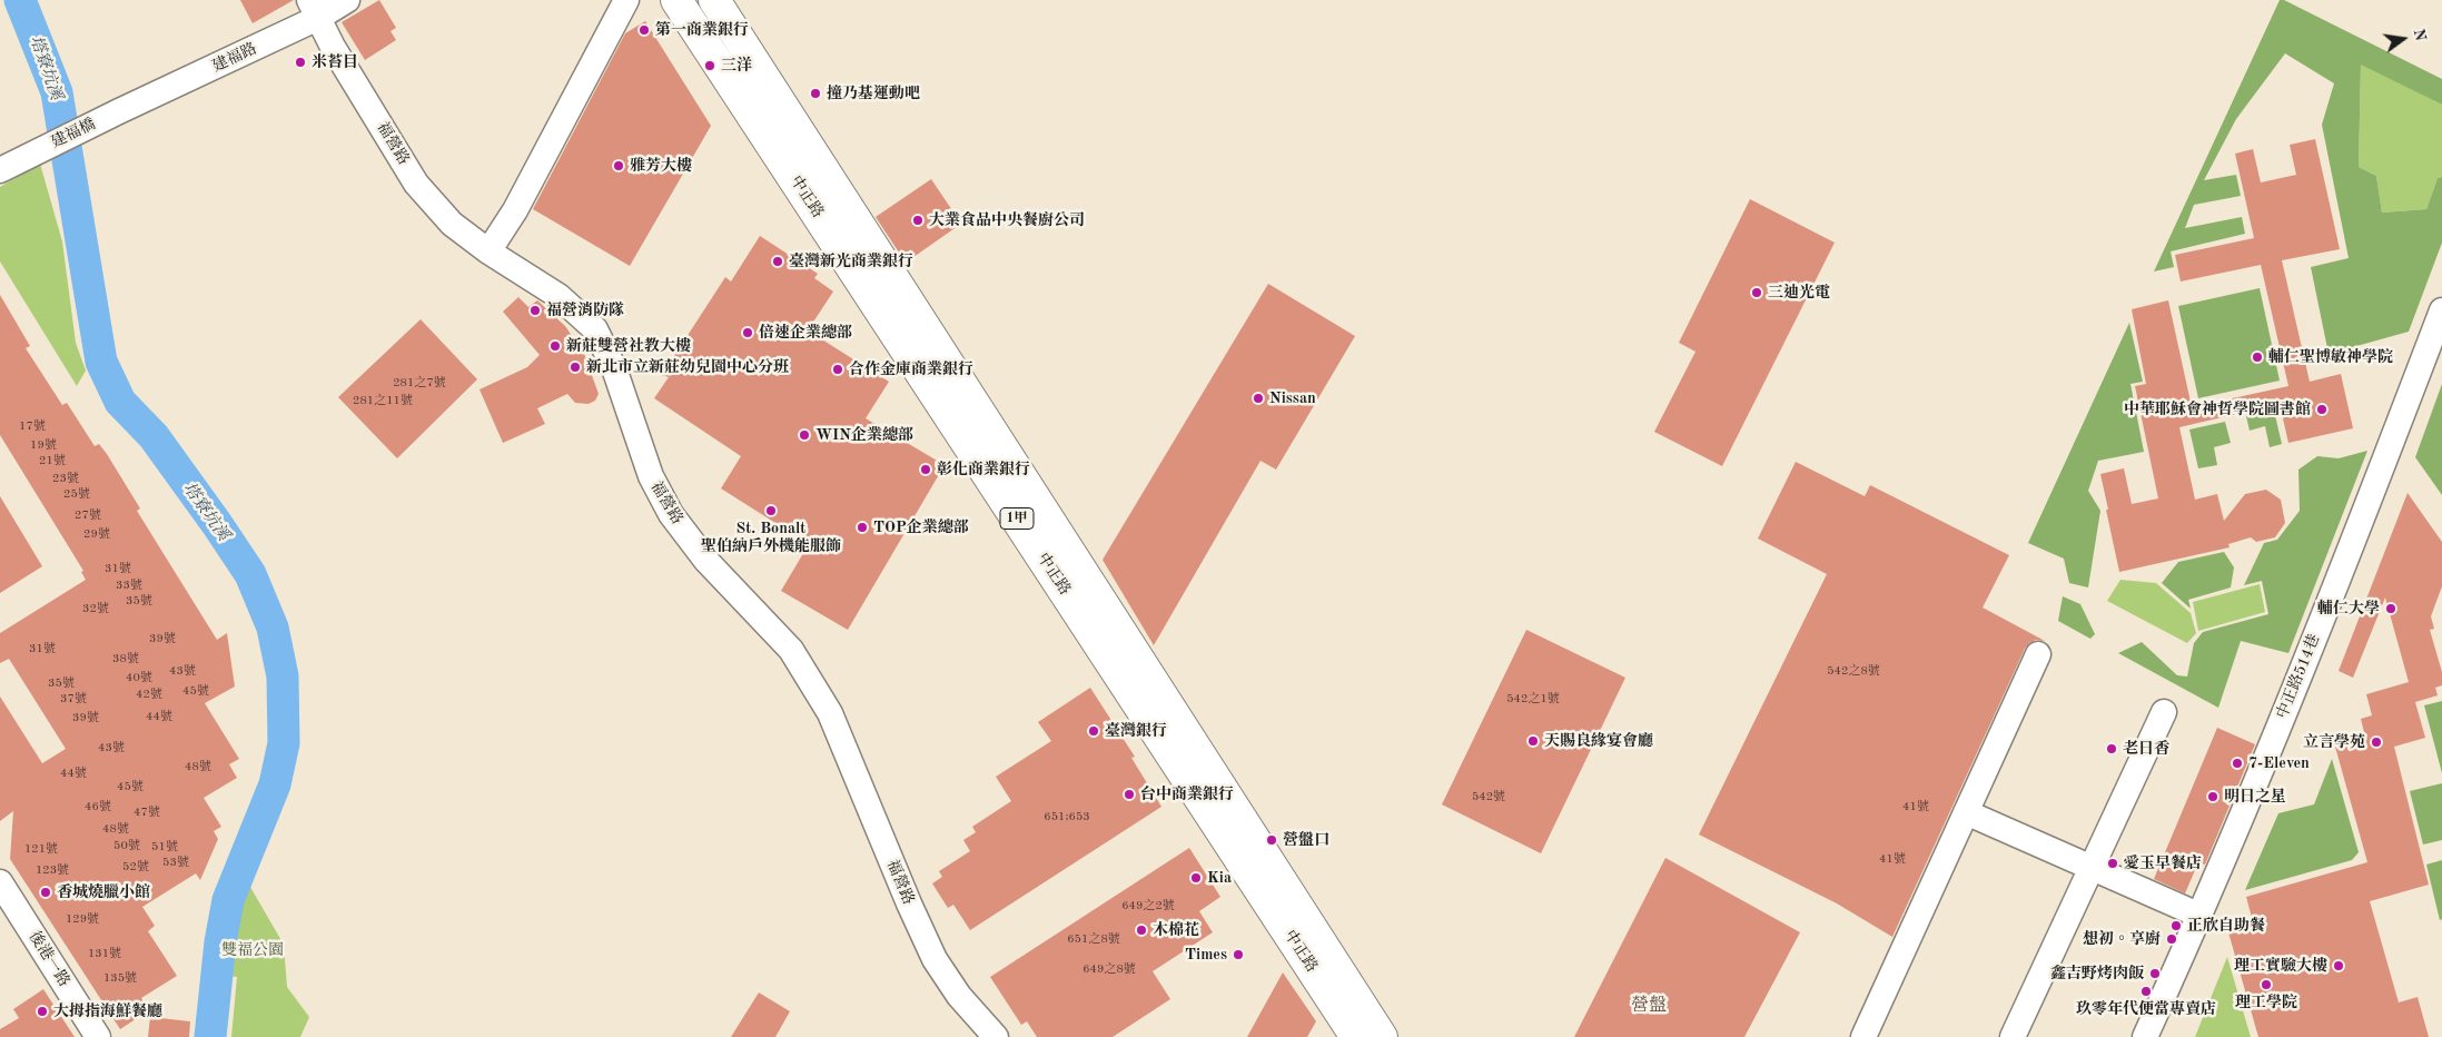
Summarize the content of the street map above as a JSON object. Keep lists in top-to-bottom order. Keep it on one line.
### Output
{"streets":{"main road":["中正路","1甲"],"street":["建福路","建福橋","福營路","中正路514巷","後港一路"]},"crossings":[["建福路","建福橋"],["建福路","福營路"]],"districts":["營盤"],"water":["塔寮坑溪"],"parks":["雙福公園"],"places":["第一商業銀行","米苔目","三洋","撞乃基運動吧","雅芳大樓","大業食品中央餐廚公司","臺灣新光商業銀行","三迪光電","福營消防隊","倍速企業總部","新莊雙營社教大樓","輔仁聖博敏神學院","新北市立新莊幼兒園中心分班","合作金庫商業銀行","Nissan","中華耶穌會神哲學院圖書館","WIN企業總部","彰化商業銀行","St. Bonalt 聖伯納戶外機能服飾","TOP企業總部","輔仁大學","臺灣銀行","天賜良緣宴會廳","立言學苑","老日香","7-Eleven","台中商業銀行","明日之星","營盤口","愛玉早餐店","Kia","香城燒臘小館","正欣自助餐","木棉花","想初。享廚","Times","理工實驗大樓","鑫吉野烤肉飯","理工學院","玖零年代便當專賣店","大拇指海鮮餐廳"],"house_numbers":["281之7號","281之11號","17號","19號","21號","23號","25號","27號","29號","31號","33號","35號","32號","39號","31號","38號","43號","542之8號","40號","35號","45號","42號","37號","542之1號","44號","39號","43號","48號","44號","45號","542號","46號","41號","47號","651;653","48號","50號","51號","121號","41號","53號","52號","123號","649之2號","129號","651之8號","131號","649之8號","135號"],"north":"right"}
